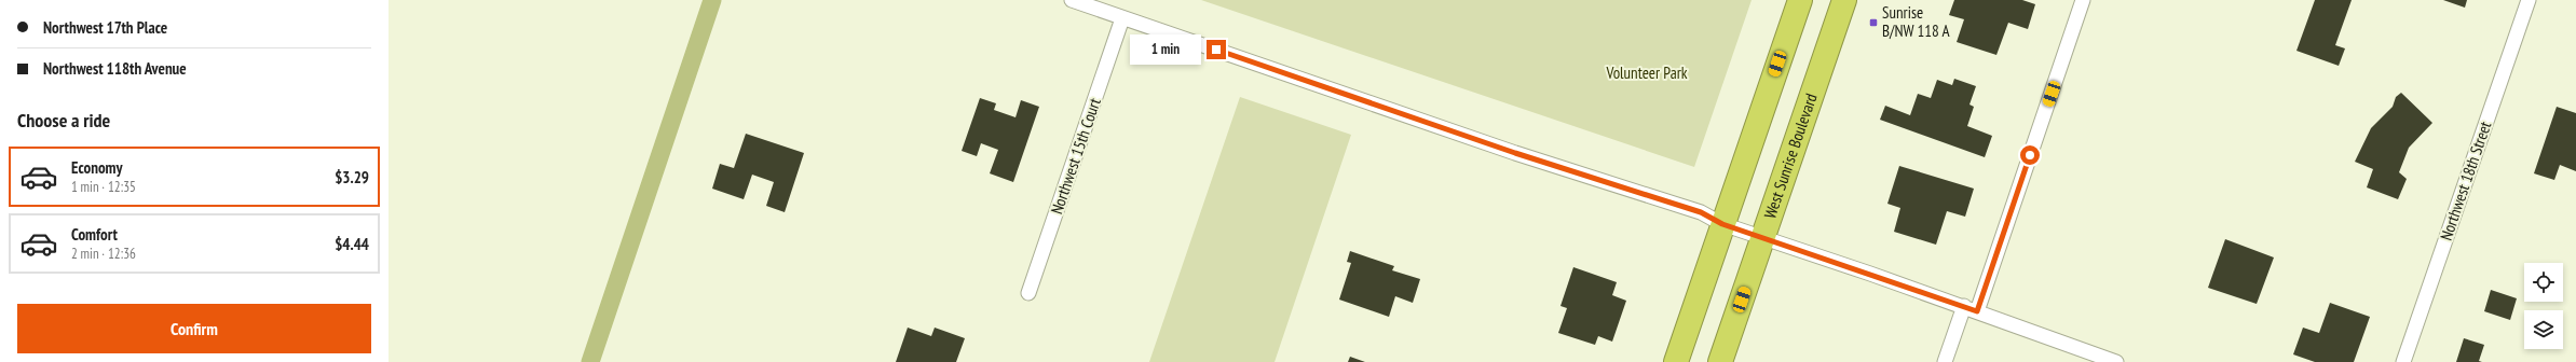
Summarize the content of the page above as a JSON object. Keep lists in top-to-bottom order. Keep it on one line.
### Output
{"streets":{"highway":["West Sunrise Boulevard"],"street":["Northwest 15th Court","Northwest 18th Street"]},"parks":["Volunteer Park"],"places":{"transit":["Sunrise B/NW 118 A"]},"page":{"banner":["Northwest 17th Place","Northwest 118th Avenue"],"bubble":"1 min","heading":"Choose a ride","list":[{"name":"Economy","note":"1 min · 12:35","value":"$3.29"},{"name":"Comfort","note":"2 min · 12:36","value":"$4.44"}],"buttons":"Confirm"}}
